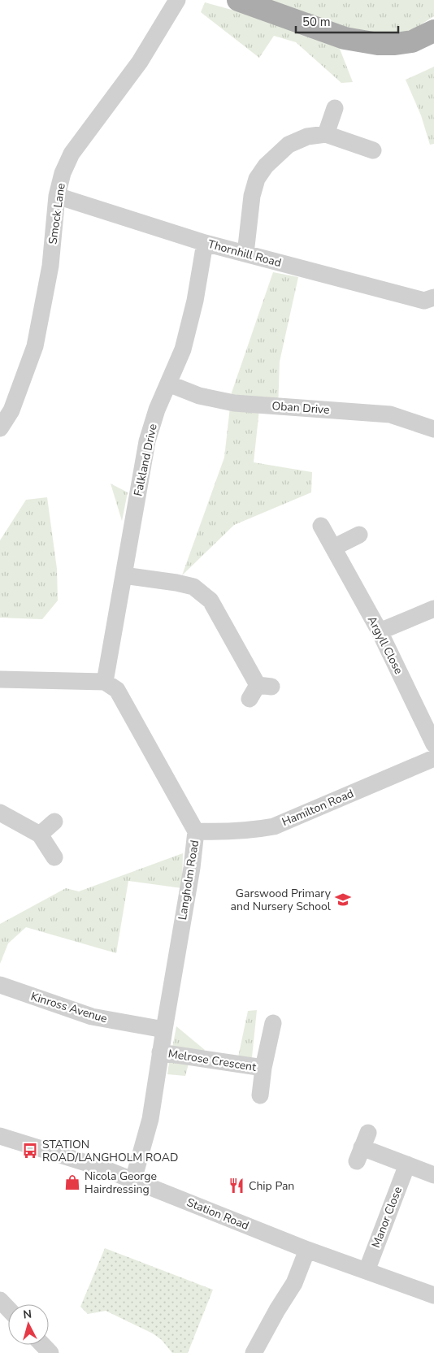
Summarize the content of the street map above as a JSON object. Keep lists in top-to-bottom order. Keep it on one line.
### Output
{"streets":{"street":["Smock Lane","Thornhill Road","Oban Drive","Falkland Drive","Argyll Close","Hamilton Road","Langholm Road","Kinross Avenue","Melrose Crescent","Station Road","Manor Close"]},"crossings":[["Smock Lane","Thornhill Road"],["Thornhill Road","Falkland Drive"],["Oban Drive","Falkland Drive"],["Falkland Drive","Langholm Road"],["Hamilton Road","Langholm Road"],["Langholm Road","Kinross Avenue"],["Langholm Road","Melrose Crescent"],["Langholm Road","Station Road"],["Station Road","Manor Close"]],"places":{"school or university":["Garswood Primary and Nursery School"],"bus stop":["STATION ROAD/LANGHOLM ROAD"],"shop":["Nicola George Hairdressing"],"restaurant":["Chip Pan"]},"scale_bar":"50 m","north":"top"}
